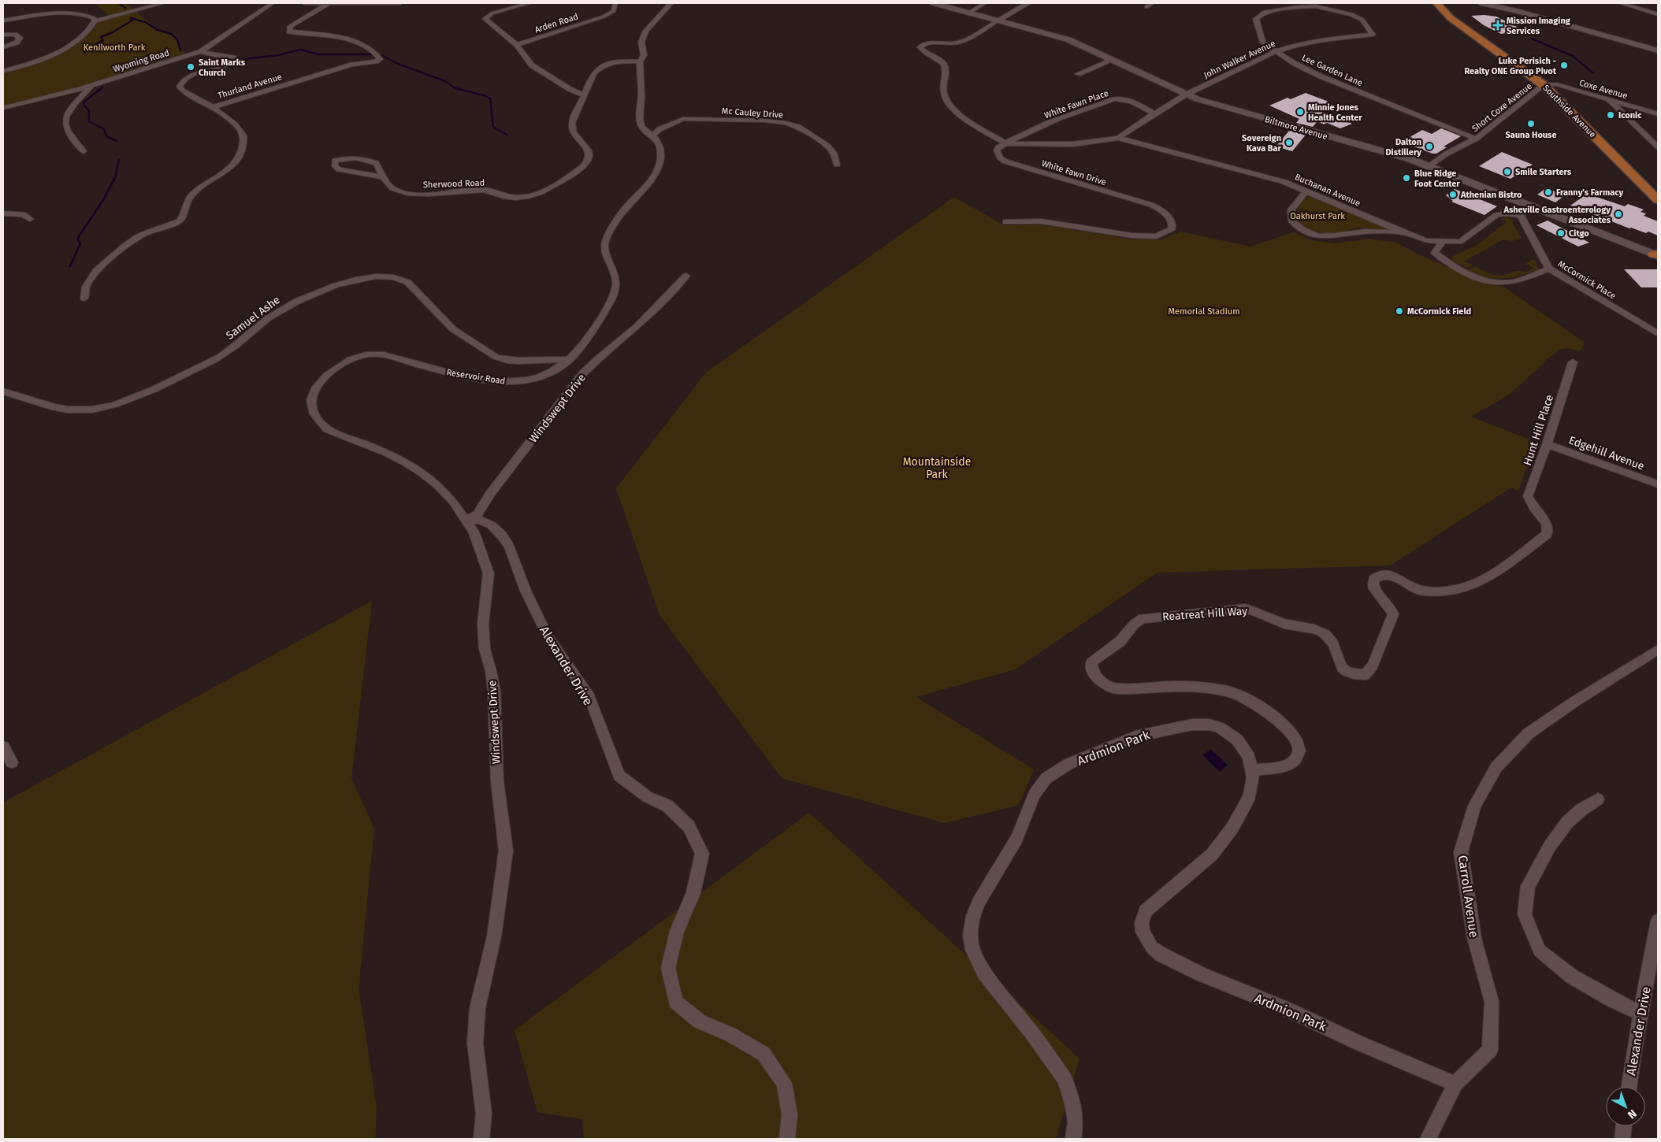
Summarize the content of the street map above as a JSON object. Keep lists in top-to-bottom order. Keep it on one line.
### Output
{"streets":{"main road":["Southside Avenue","Biltmore Avenue"],"street":["Arden Road","John Walker Avenue","Wyoming Road","Lee Garden Lane","Thurland Avenue","Coxe Avenue","White Fawn Place","Short Coxe Avenue","Mc Cauley Drive","White Fawn Drive","Sherwood Road","Buchanan Avenue","McCormick Place","Samuel Ashe","Reservoir Road","Windswept Drive","Hunt Hill Place","Edgehill Avenue","Reatreat Hill Way","Alexander Drive","Ardmion Park","Carroll Avenue"]},"crossings":[["John Walker Avenue","Lee Garden Lane"],["John Walker Avenue","Biltmore Avenue"],["John Walker Avenue","White Fawn Drive"],["Lee Garden Lane","Short Coxe Avenue"],["Coxe Avenue","Short Coxe Avenue"],["Coxe Avenue","Southside Avenue"],["White Fawn Place","White Fawn Drive"],["Short Coxe Avenue","Southside Avenue"],["Short Coxe Avenue","Biltmore Avenue"],["Mc Cauley Drive","Reservoir Road"],["Biltmore Avenue","White Fawn Drive"],["White Fawn Drive","Buchanan Avenue"],["Sherwood Road","Reservoir Road"],["Buchanan Avenue","McCormick Place"],["Samuel Ashe","Reservoir Road"],["Reservoir Road","Windswept Drive"],["Reservoir Road","Alexander Drive"],["Windswept Drive","Alexander Drive"],["Hunt Hill Place","Edgehill Avenue"],["Hunt Hill Place","Reatreat Hill Way"],["Reatreat Hill Way","Ardmion Park"],["Ardmion Park","Carroll Avenue"]],"parks":["Kenilworth Park","Oakhurst Park","Memorial Stadium","Mountainside Park"],"places":{"health":["Mission Imaging Services"],"other":["Luke Perisich - Realty ONE Group Pivot","Saint Marks Church","Minnie Jones Health Center","Iconic","Sauna House","Sovereign Kava Bar","Dalton Distillery","Smile Starters","Blue Ridge Foot Center","Franny's Farmacy","Athenian Bistro","Asheville Gastroenterology Associates","Citgo","McCormick Field"]},"north":"bottom right"}
